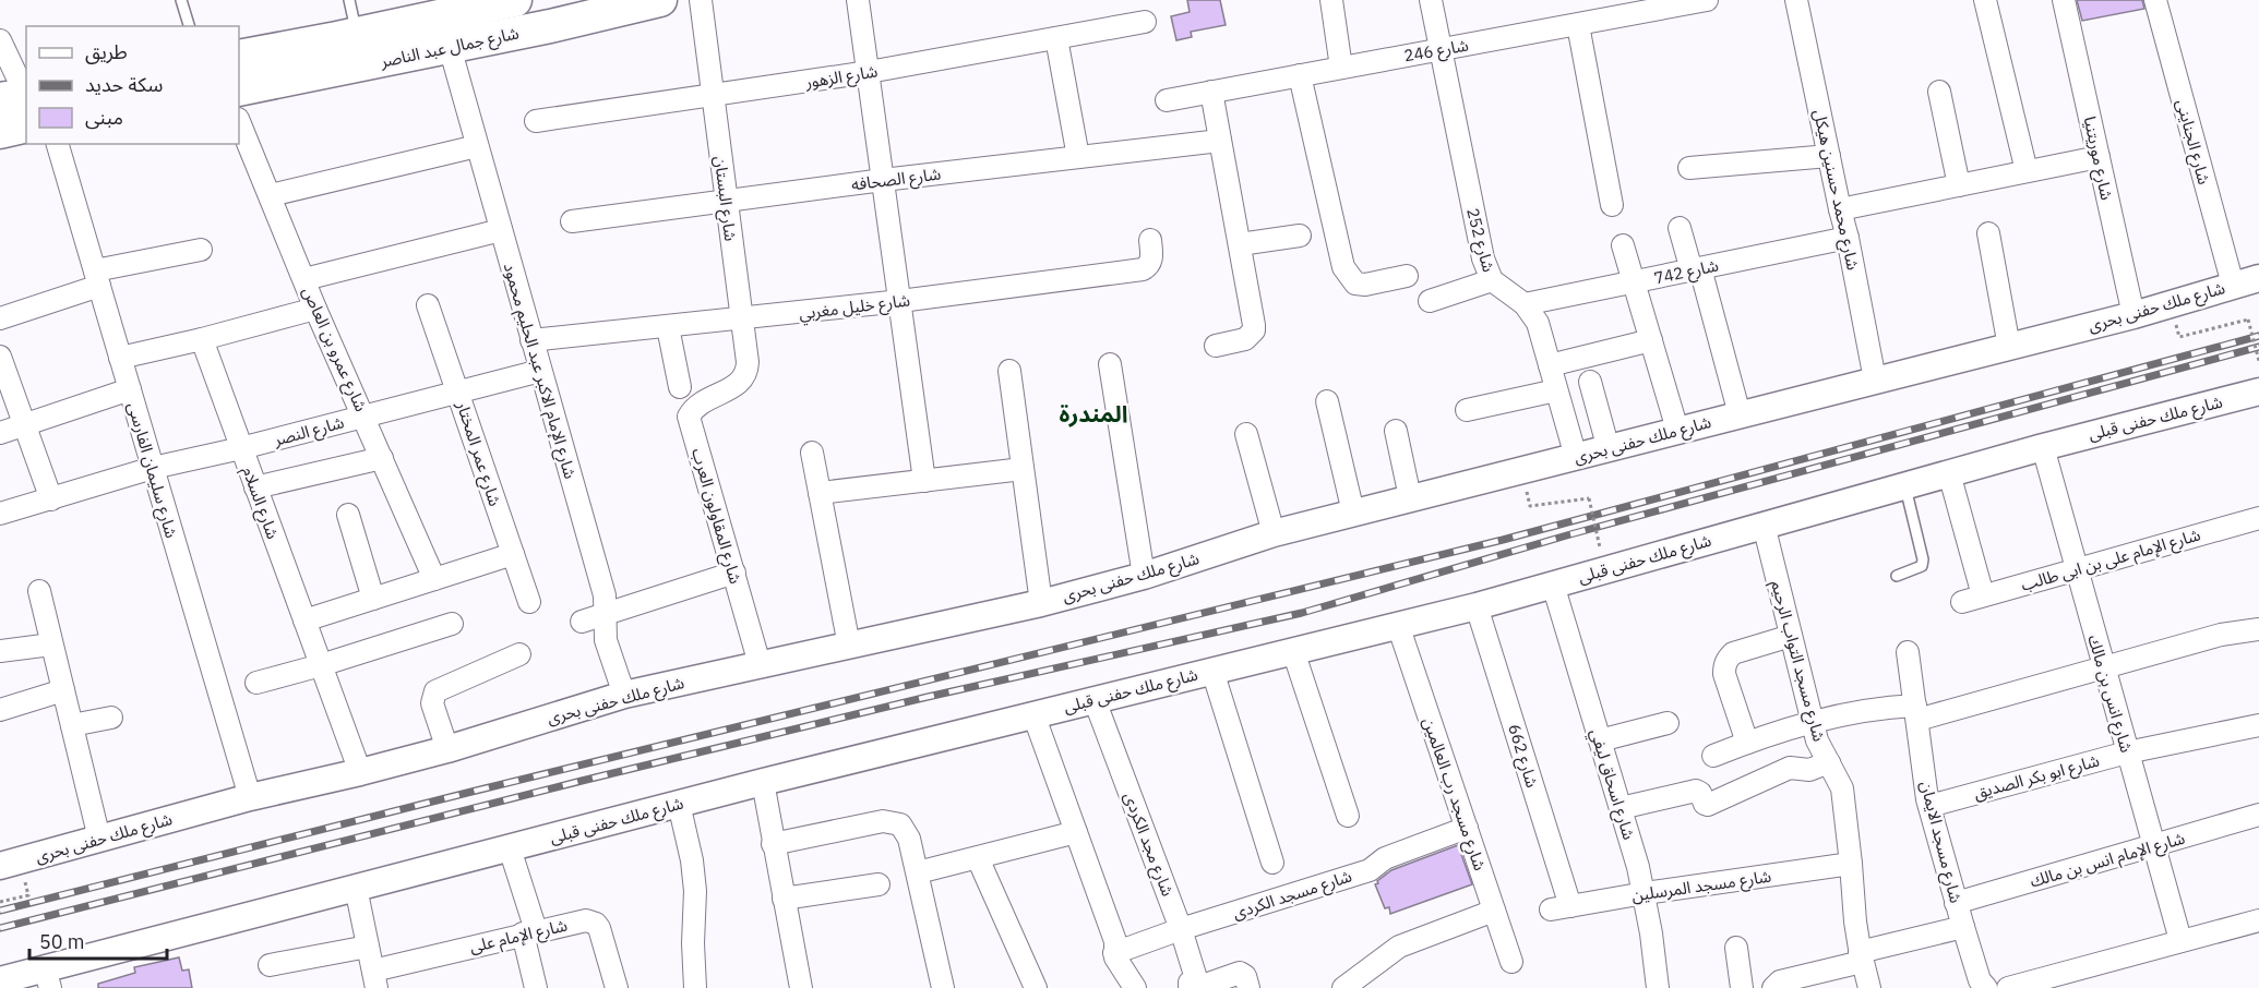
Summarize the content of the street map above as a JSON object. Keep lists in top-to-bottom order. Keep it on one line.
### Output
{"streets":{"main road":["شارع جمال عبد الناصر"],"street":["شارع 246","شارع الزهور","شارع الجناينى","شارع موريتنيا","شارع الصحافه","شارع محمد حسنين هيكل","شارع البستان","شارع 252","شارع 742","شارع خليل مغربي","شارع ملك حفنى بحرى","شارع عمرو بن العاص","شارع الإمام الاكبر عبد الحليم محمود","شارع ملك حفنى قبلى","شارع النصر","شارع عمر المختار","شارع سليمان الفارسى","شارع السلام","شارع المقاولون العرب","شارع الإمام على بن ابى طالب","شارع مسجد التواب الرحيم","شارع انس بن مالك","شارع 662","شارع ابو بكر الصديق","شارع اسحاق ليفي","شارع مسجد رب العالمين","شارع مسجد الايمان","شارع مجد الكردى","شارع الإمام انس بن مالك","شارع مسجد المرسلين","شارع مسجد الكردى","شارع الإمام على"]},"crossings":[["شارع جمال عبد الناصر","شارع الإمام الاكبر عبد الحليم محمود"],["شارع 246","شارع 252"],["شارع الزهور","شارع البستان"],["شارع الجناينى","شارع ملك حفنى بحرى"],["شارع موريتنيا","شارع ملك حفنى بحرى"],["شارع الصحافه","شارع البستان"],["شارع محمد حسنين هيكل","شارع 742"],["شارع محمد حسنين هيكل","شارع ملك حفنى بحرى"],["شارع البستان","شارع خليل مغربي"],["شارع البستان","شارع المقاولون العرب"],["شارع 252","شارع 742"],["شارع 252","شارع ملك حفنى بحرى"],["شارع خليل مغربي","شارع الإمام الاكبر عبد الحليم محمود"],["شارع ملك حفنى بحرى","شارع الإمام الاكبر عبد الحليم محمود"],["شارع ملك حفنى بحرى","شارع سليمان الفارسى"],["شارع ملك حفنى بحرى","شارع السلام"],["شارع ملك حفنى بحرى","شارع المقاولون العرب"],["شارع عمرو بن العاص","شارع النصر"],["شارع الإمام الاكبر عبد الحليم محمود","شارع النصر"],["شارع ملك حفنى قبلى","شارع مسجد التواب الرحيم"],["شارع ملك حفنى قبلى","شارع انس بن مالك"],["شارع ملك حفنى قبلى","شارع 662"],["شارع ملك حفنى قبلى","شارع اسحاق ليفي"],["شارع ملك حفنى قبلى","شارع مسجد رب العالمين"],["شارع ملك حفنى قبلى","شارع مجد الكردى"],["شارع النصر","شارع عمر المختار"],["شارع النصر","شارع سليمان الفارسى"],["شارع النصر","شارع السلام"],["شارع الإمام على بن ابى طالب","شارع انس بن مالك"],["شارع مسجد التواب الرحيم","شارع مسجد المرسلين"],["شارع انس بن مالك","شارع ابو بكر الصديق"],["شارع انس بن مالك","شارع الإمام انس بن مالك"],["شارع 662","شارع مسجد المرسلين"],["شارع ابو بكر الصديق","شارع مسجد الايمان"],["شارع اسحاق ليفي","شارع مسجد المرسلين"],["شارع مسجد رب العالمين","شارع مسجد الكردى"],["شارع مسجد الايمان","شارع الإمام انس بن مالك"],["شارع مجد الكردى","شارع مسجد الكردى"]],"districts":["المندرة"],"legend":["طريق","سكة حديد","مبنى"],"scale_bar":"50 m"}
